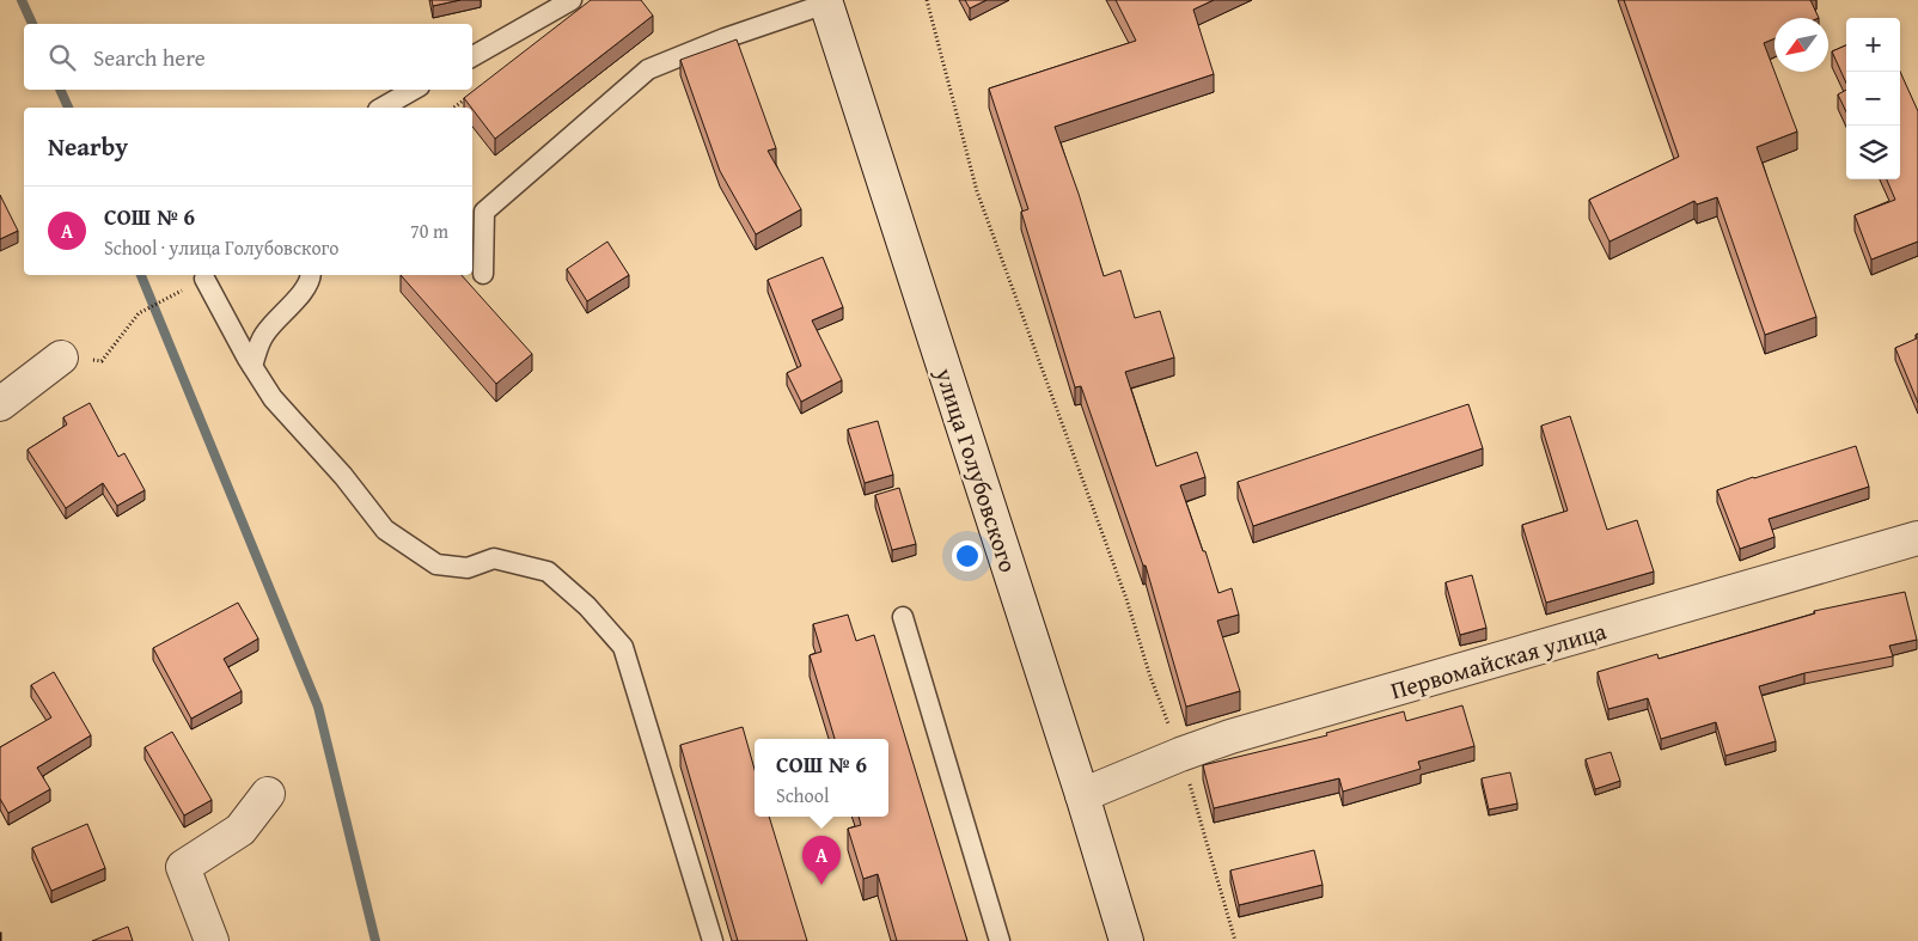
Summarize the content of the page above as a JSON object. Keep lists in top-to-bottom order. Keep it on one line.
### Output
{"streets":{"street":["улица Голубовского","Первомайская улица"]},"crossings":[["улица Голубовского","Первомайская улица"]],"north":"bottom left","page":{"map_buttons":["+","−"],"search":"Search here","heading":"Nearby","list":[{"mark":"A","name":"СОШ № 6","note":"School · улица Голубовского","value":"70 m"}],"popup":["СОШ № 6","School"],"pins":"A"}}
